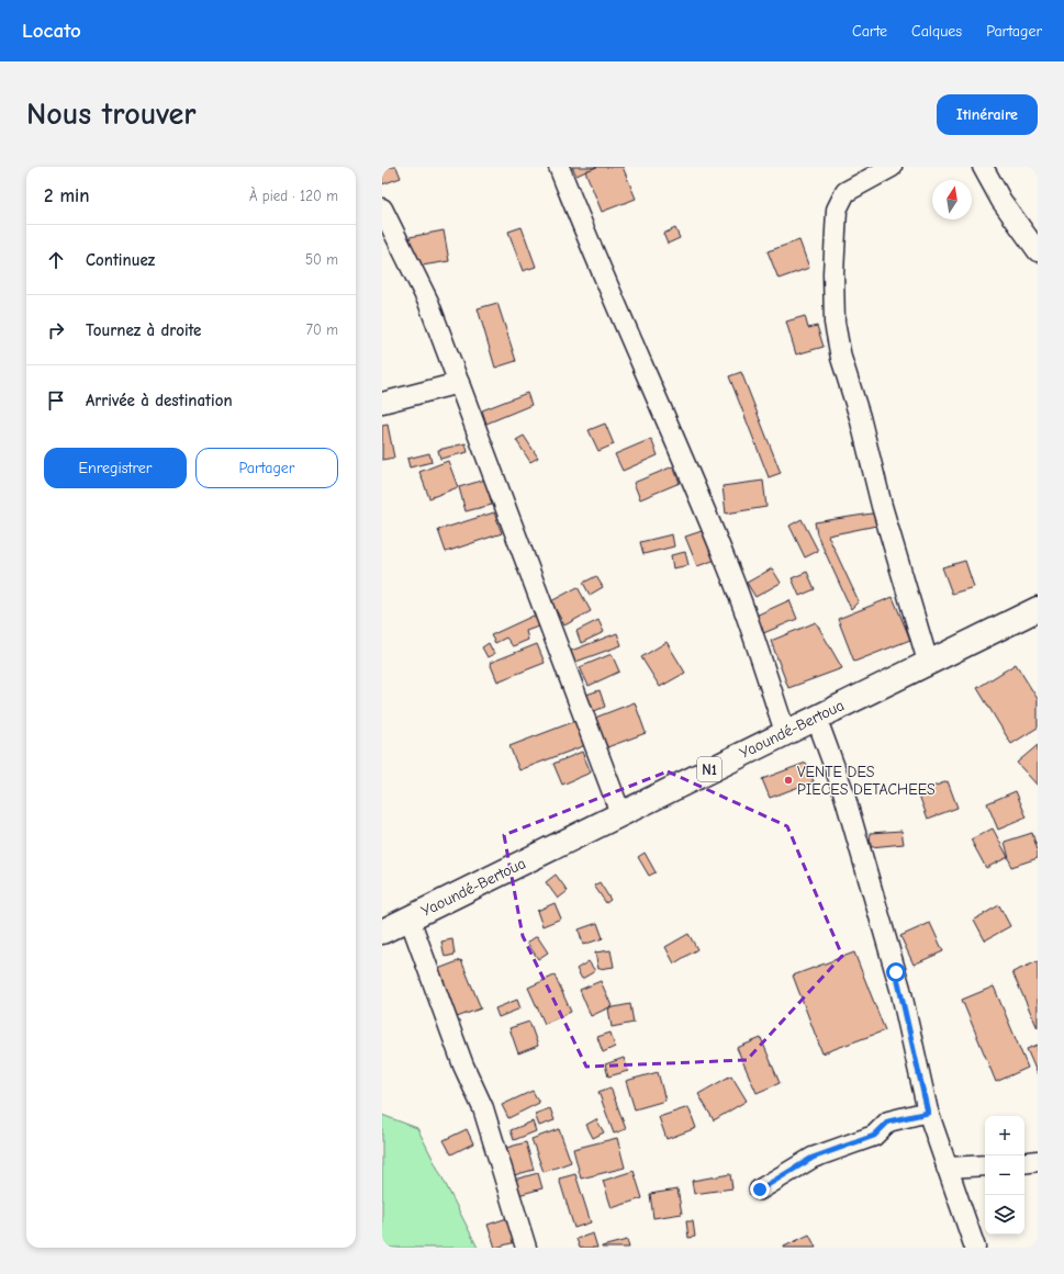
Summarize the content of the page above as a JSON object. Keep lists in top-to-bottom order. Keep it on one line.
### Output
{"streets":{"highway":["Yaoundé-Bertoua","N1"]},"places":["VENTE DES PIECES DETACHEES"],"north":"top","page":{"header":"Locato","nav":["Carte","Calques","Partager"],"buttons":["Itinéraire",["Enregistrer","Partager"]],"title":"Nous trouver","heading":["2 min","À pied · 120 m"],"list":[["Continuez","50 m"],["Tournez à droite","70 m"],"Arrivée à destination"],"map_buttons":["+","−"]}}
